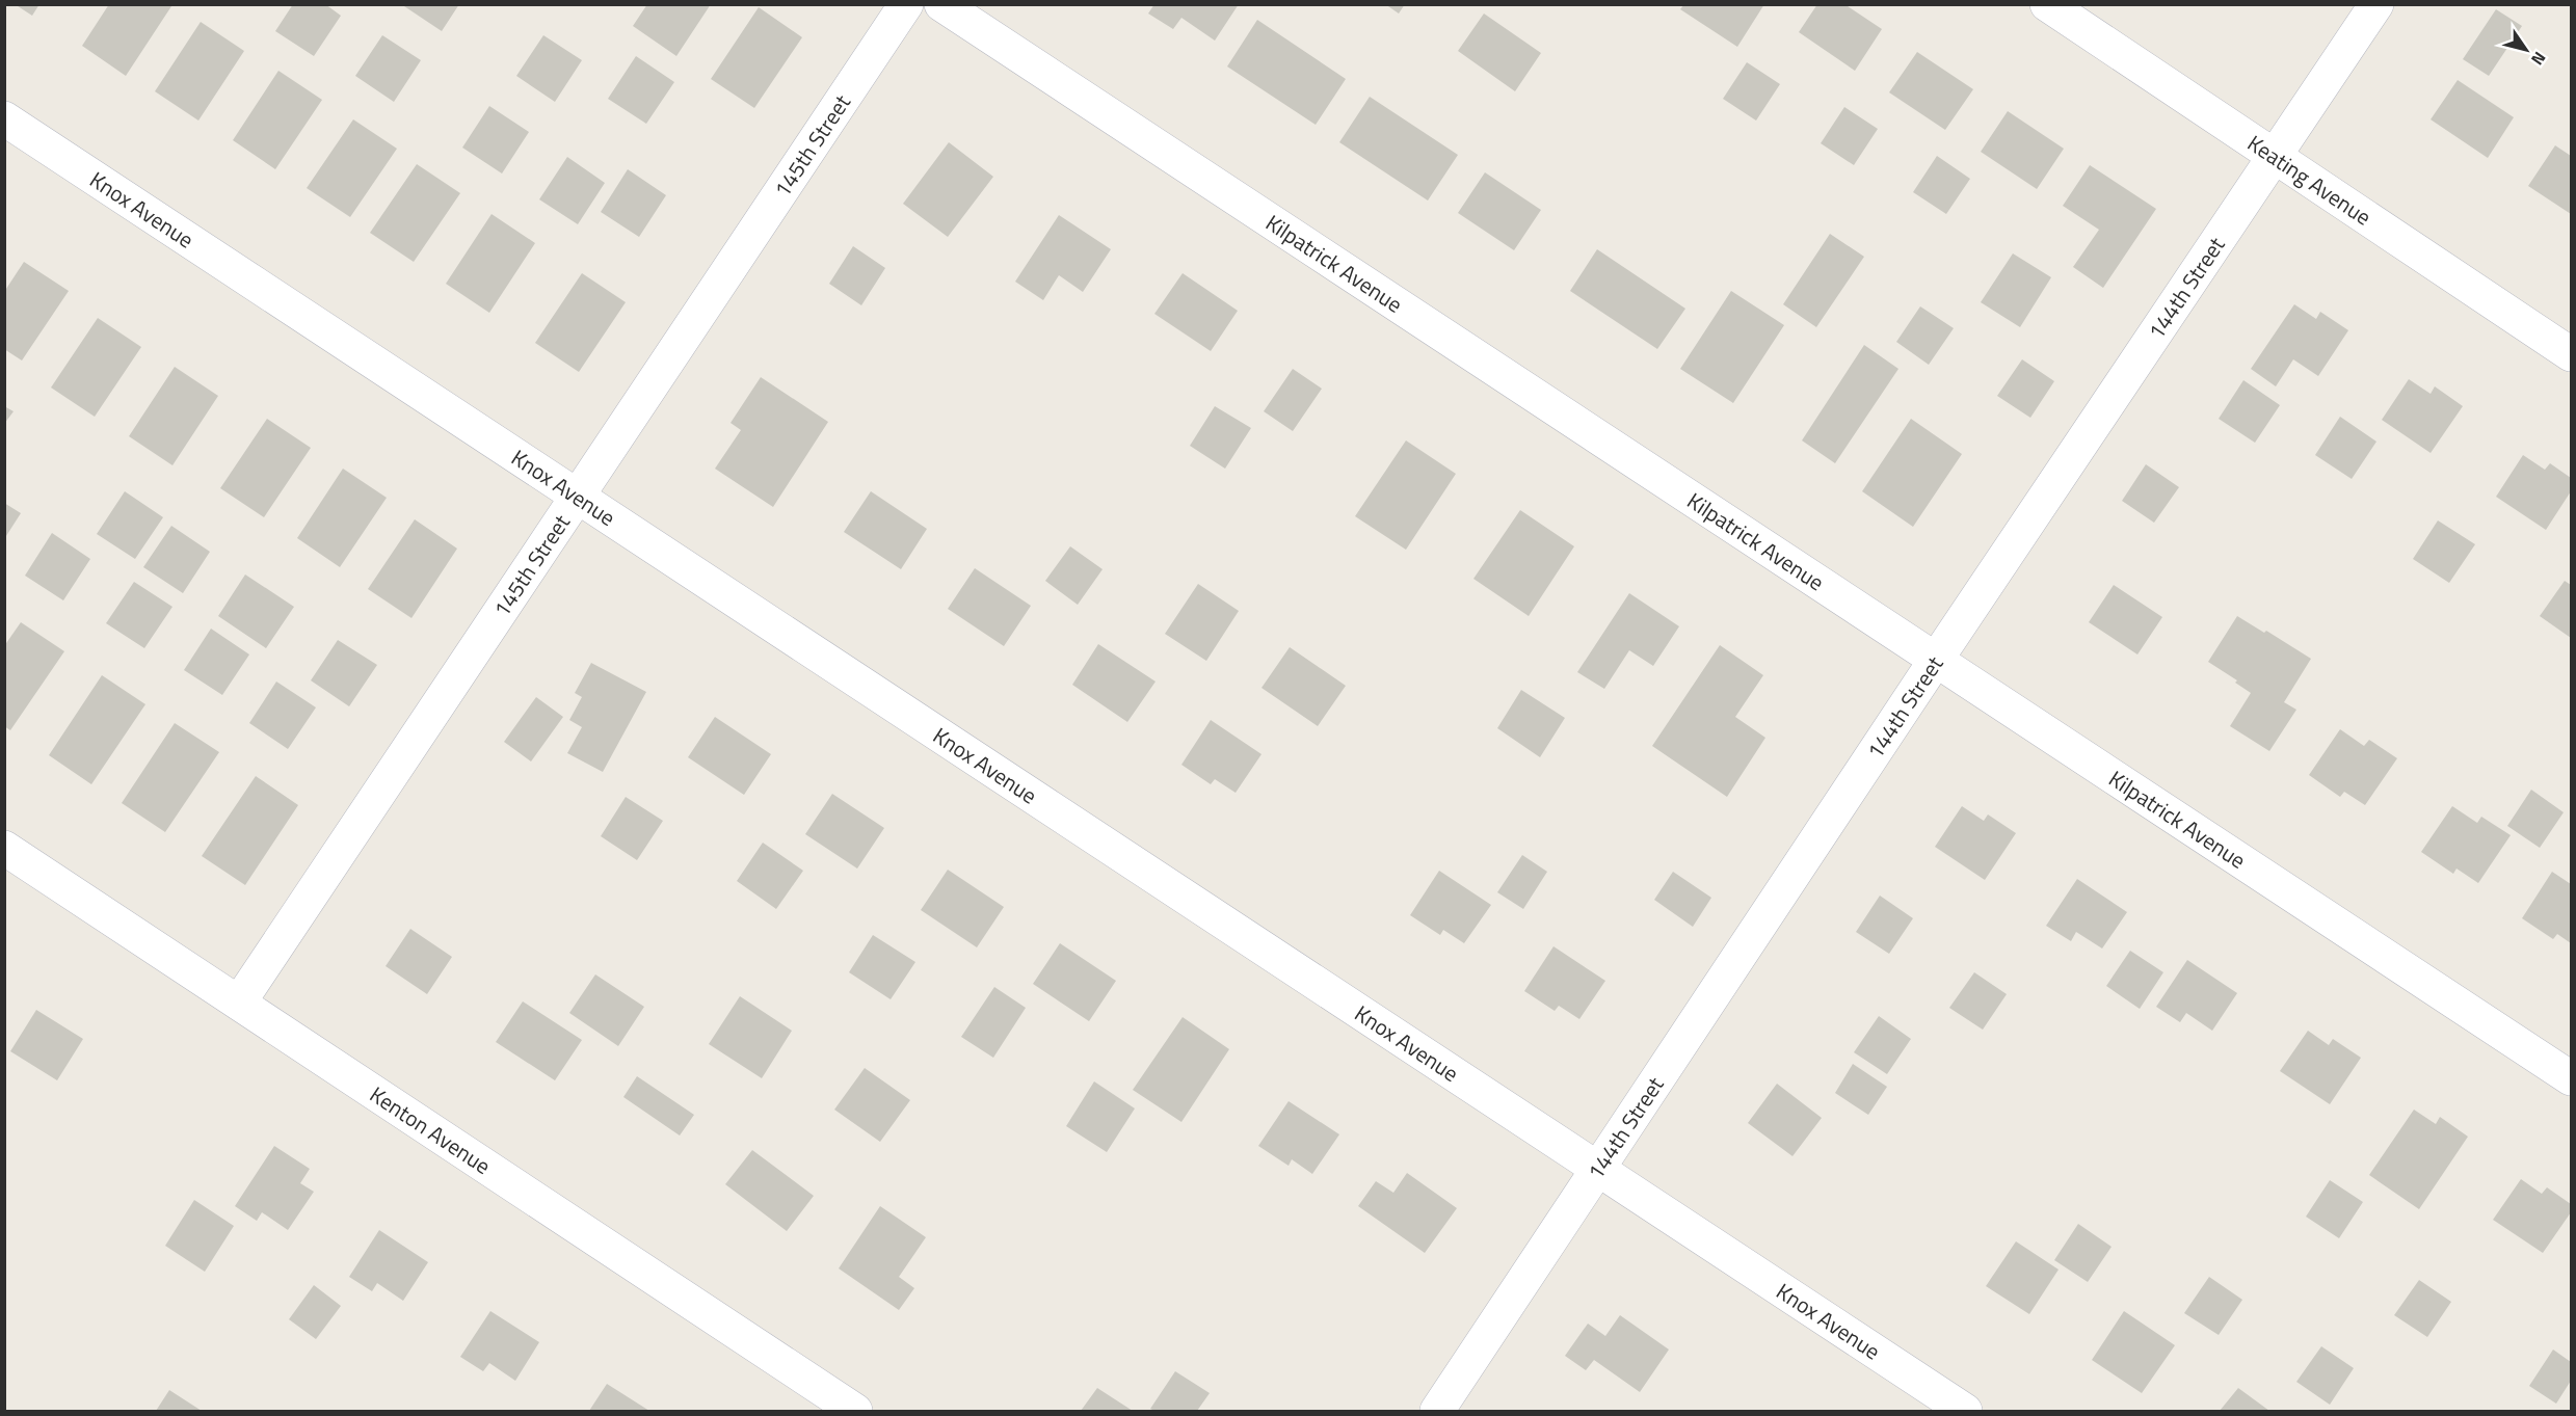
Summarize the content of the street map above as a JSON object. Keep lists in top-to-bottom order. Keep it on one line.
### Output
{"streets":{"street":["145th Street","Keating Avenue","Knox Avenue","Kilpatrick Avenue","144th Street","Kenton Avenue"]},"crossings":[["145th Street","Knox Avenue"],["145th Street","Kenton Avenue"],["Keating Avenue","144th Street"],["Knox Avenue","144th Street"],["Kilpatrick Avenue","144th Street"]],"north":"bottom right"}
